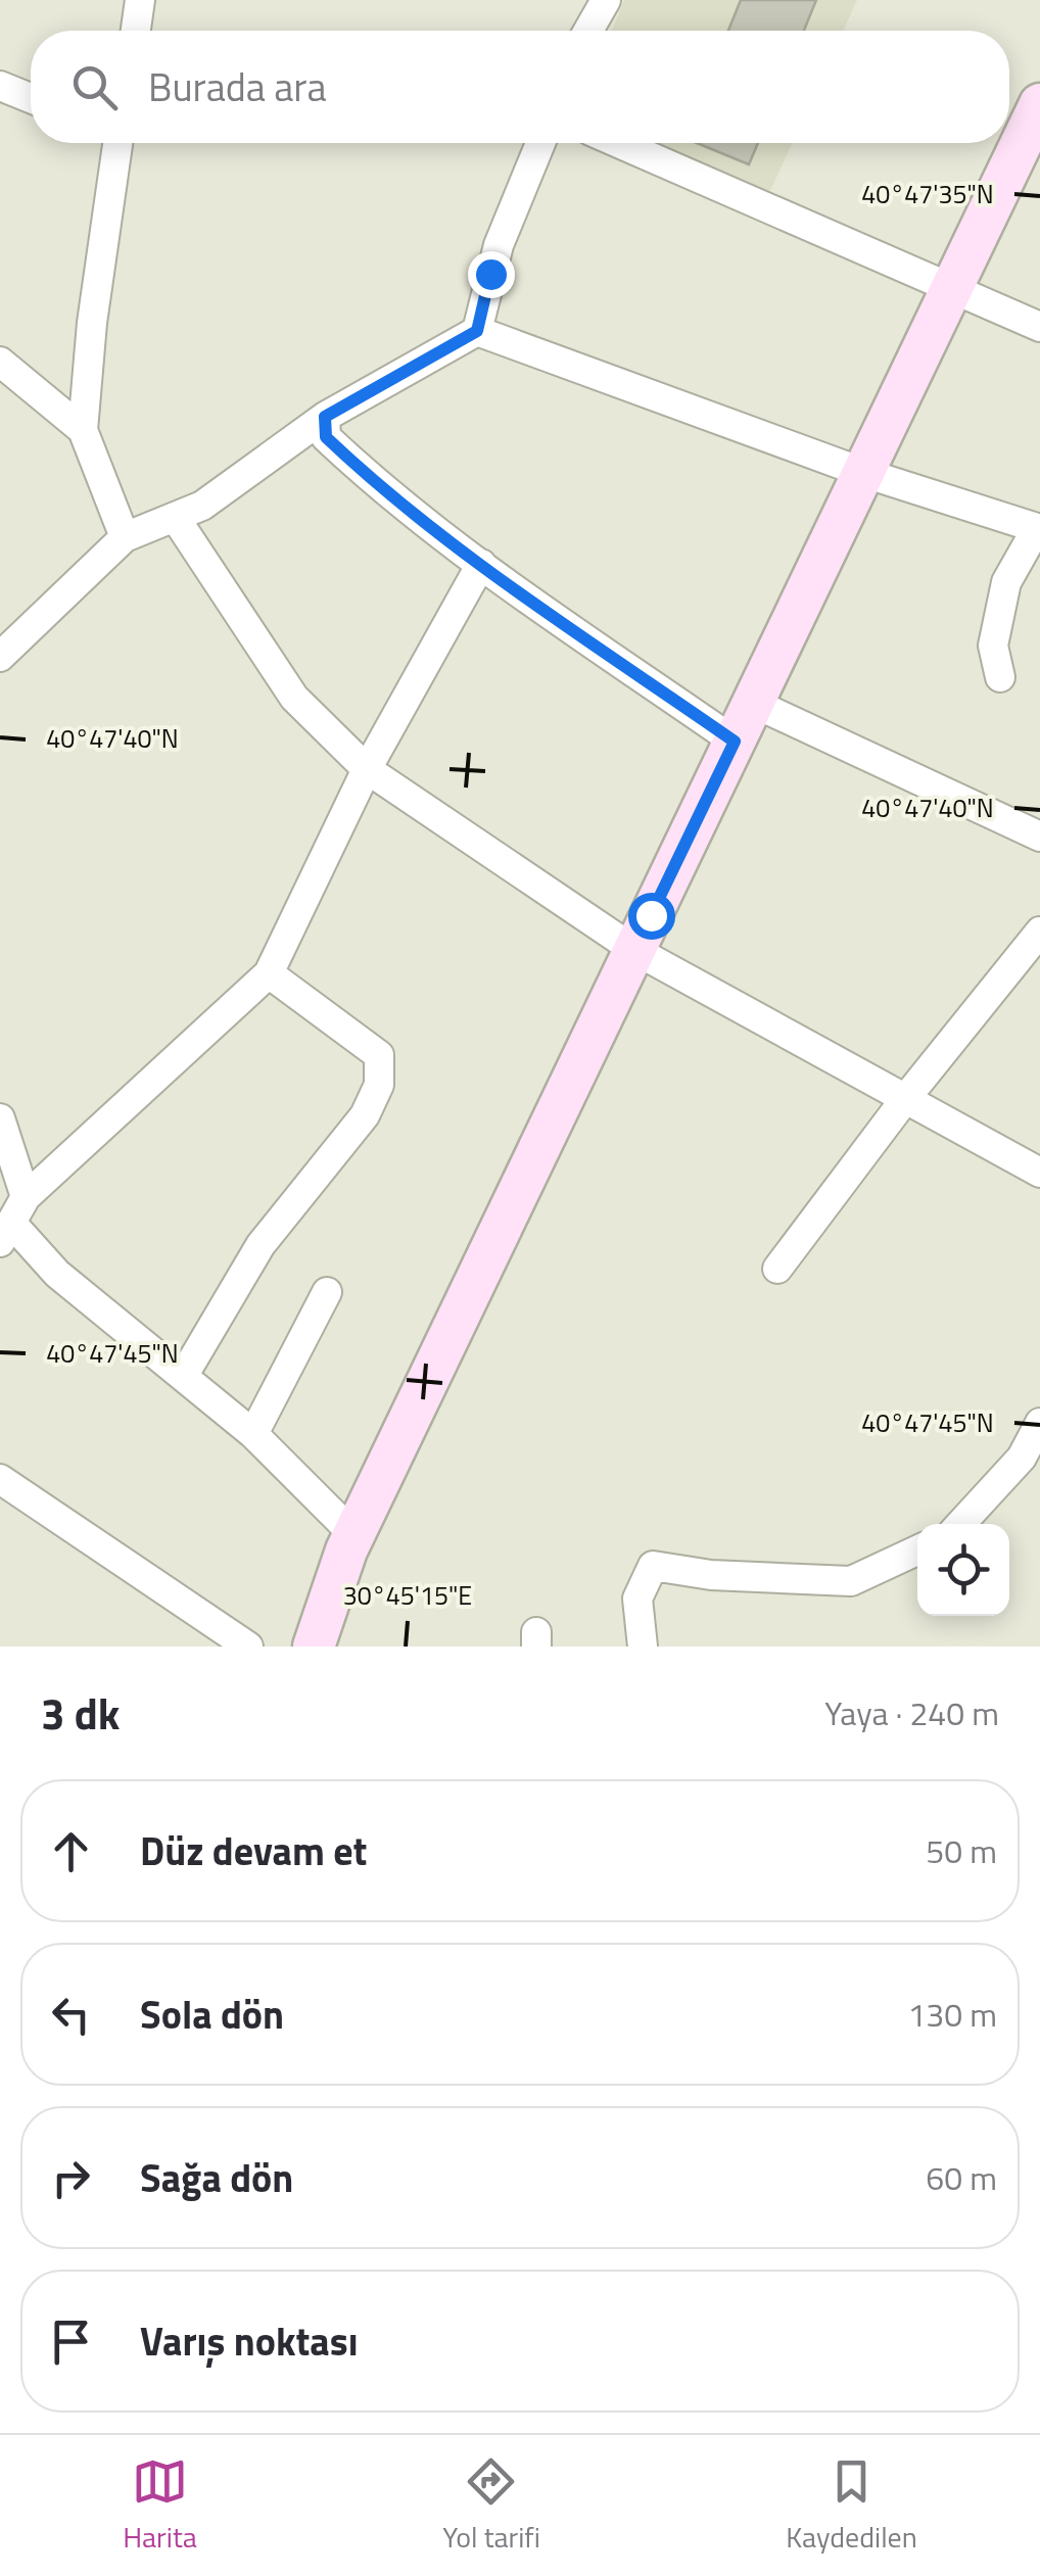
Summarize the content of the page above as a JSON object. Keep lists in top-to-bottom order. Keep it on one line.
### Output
{"page":{"search":"Burada ara","heading":["3 dk","Yaya · 240 m"],"list":[["Düz devam et","50 m"],["Sola dön","130 m"],["Sağa dön","60 m"],"Varış noktası"],"nav":["Harita","Yol tarifi","Kaydedilen"]},"coordinates":["40°47'35\"N","40°47'40\"N","40°47'45\"N","30°45'15\"E"]}
